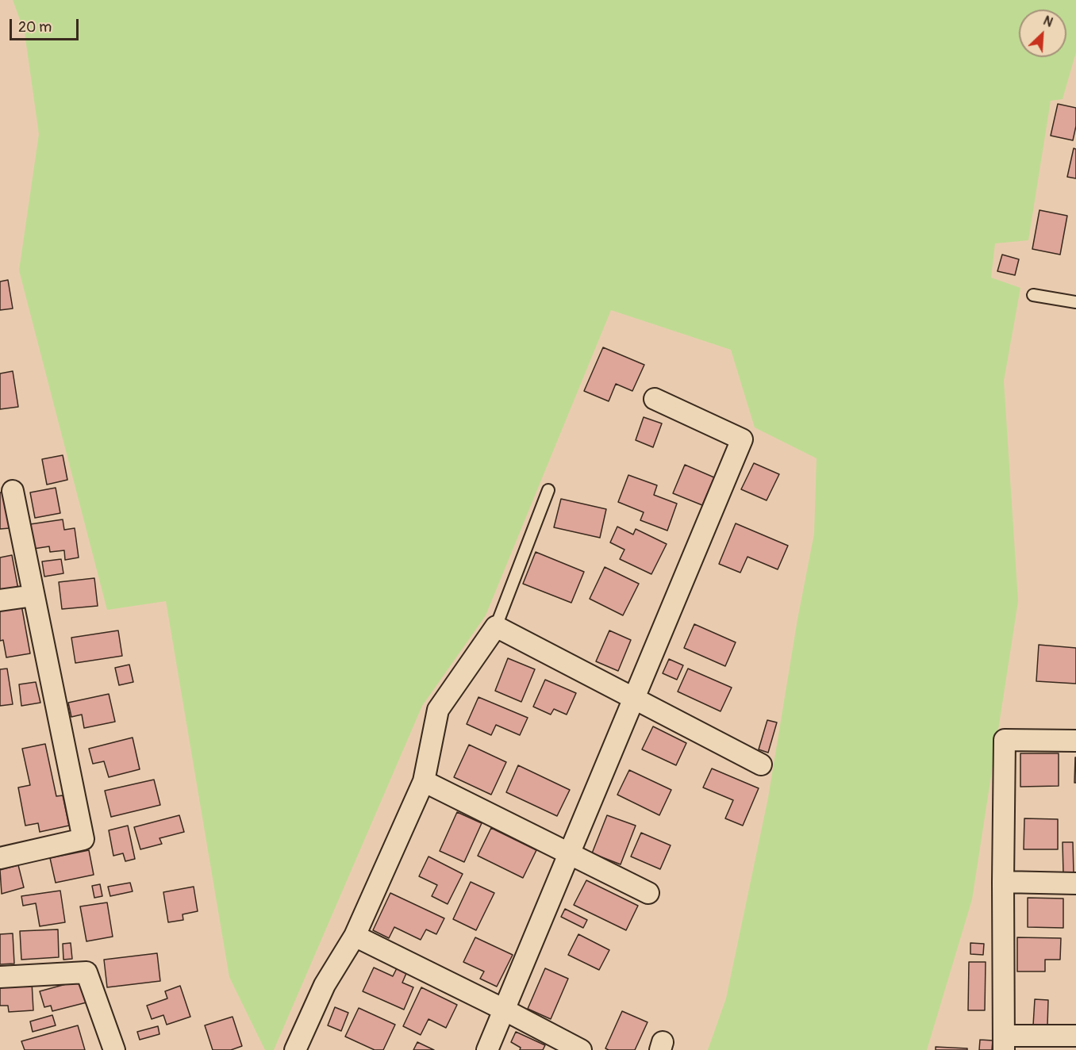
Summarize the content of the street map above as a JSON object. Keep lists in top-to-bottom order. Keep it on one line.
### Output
{"scale_bar":"20 m","north":"top right"}
